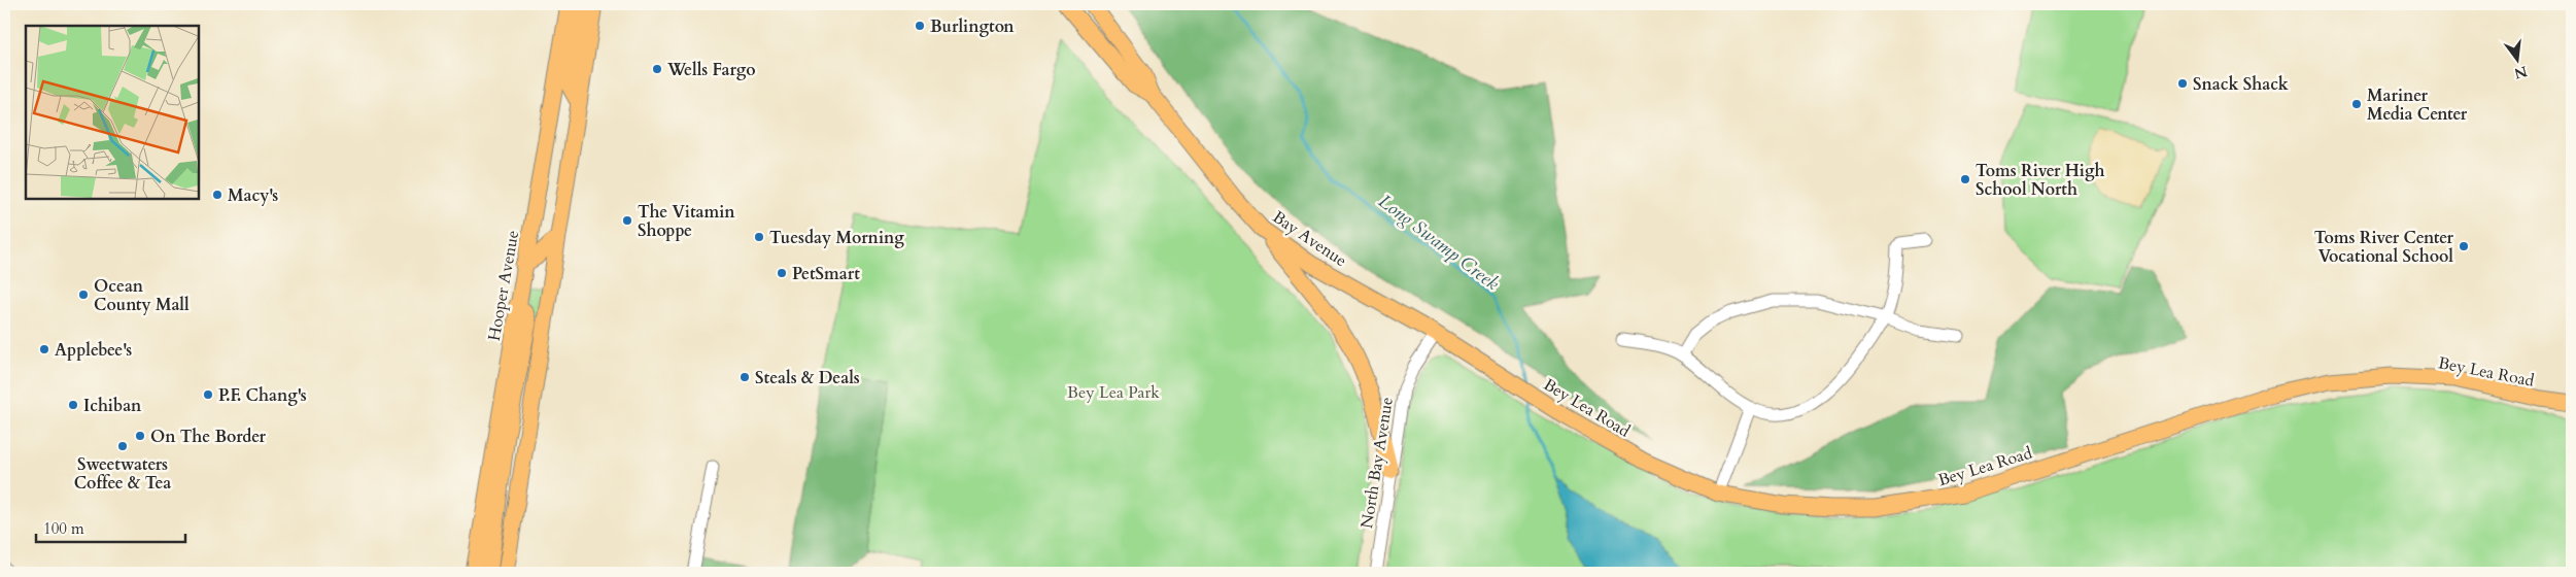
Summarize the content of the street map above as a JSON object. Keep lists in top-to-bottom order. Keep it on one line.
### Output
{"streets":{"main road":["Bay Avenue","Hooper Avenue","Bey Lea Road"],"street":["North Bay Avenue"]},"crossings":[["Bay Avenue","Bey Lea Road"],["Bay Avenue","North Bay Avenue"],["Bey Lea Road","North Bay Avenue"]],"water":["Long Swamp Creek"],"parks":["Bey Lea Park"],"places":["Burlington","Wells Fargo","Snack Shack","Mariner Media Center","Toms River High School North","Macy's","The Vitamin Shoppe","Tuesday Morning","Toms River Center Vocational School","PetSmart","Ocean County Mall","Applebee's","Steals & Deals","P.F. Chang's","Ichiban","On The Border","Sweetwaters Coffee & Tea"],"scale_bar":"100 m","north":"bottom"}
